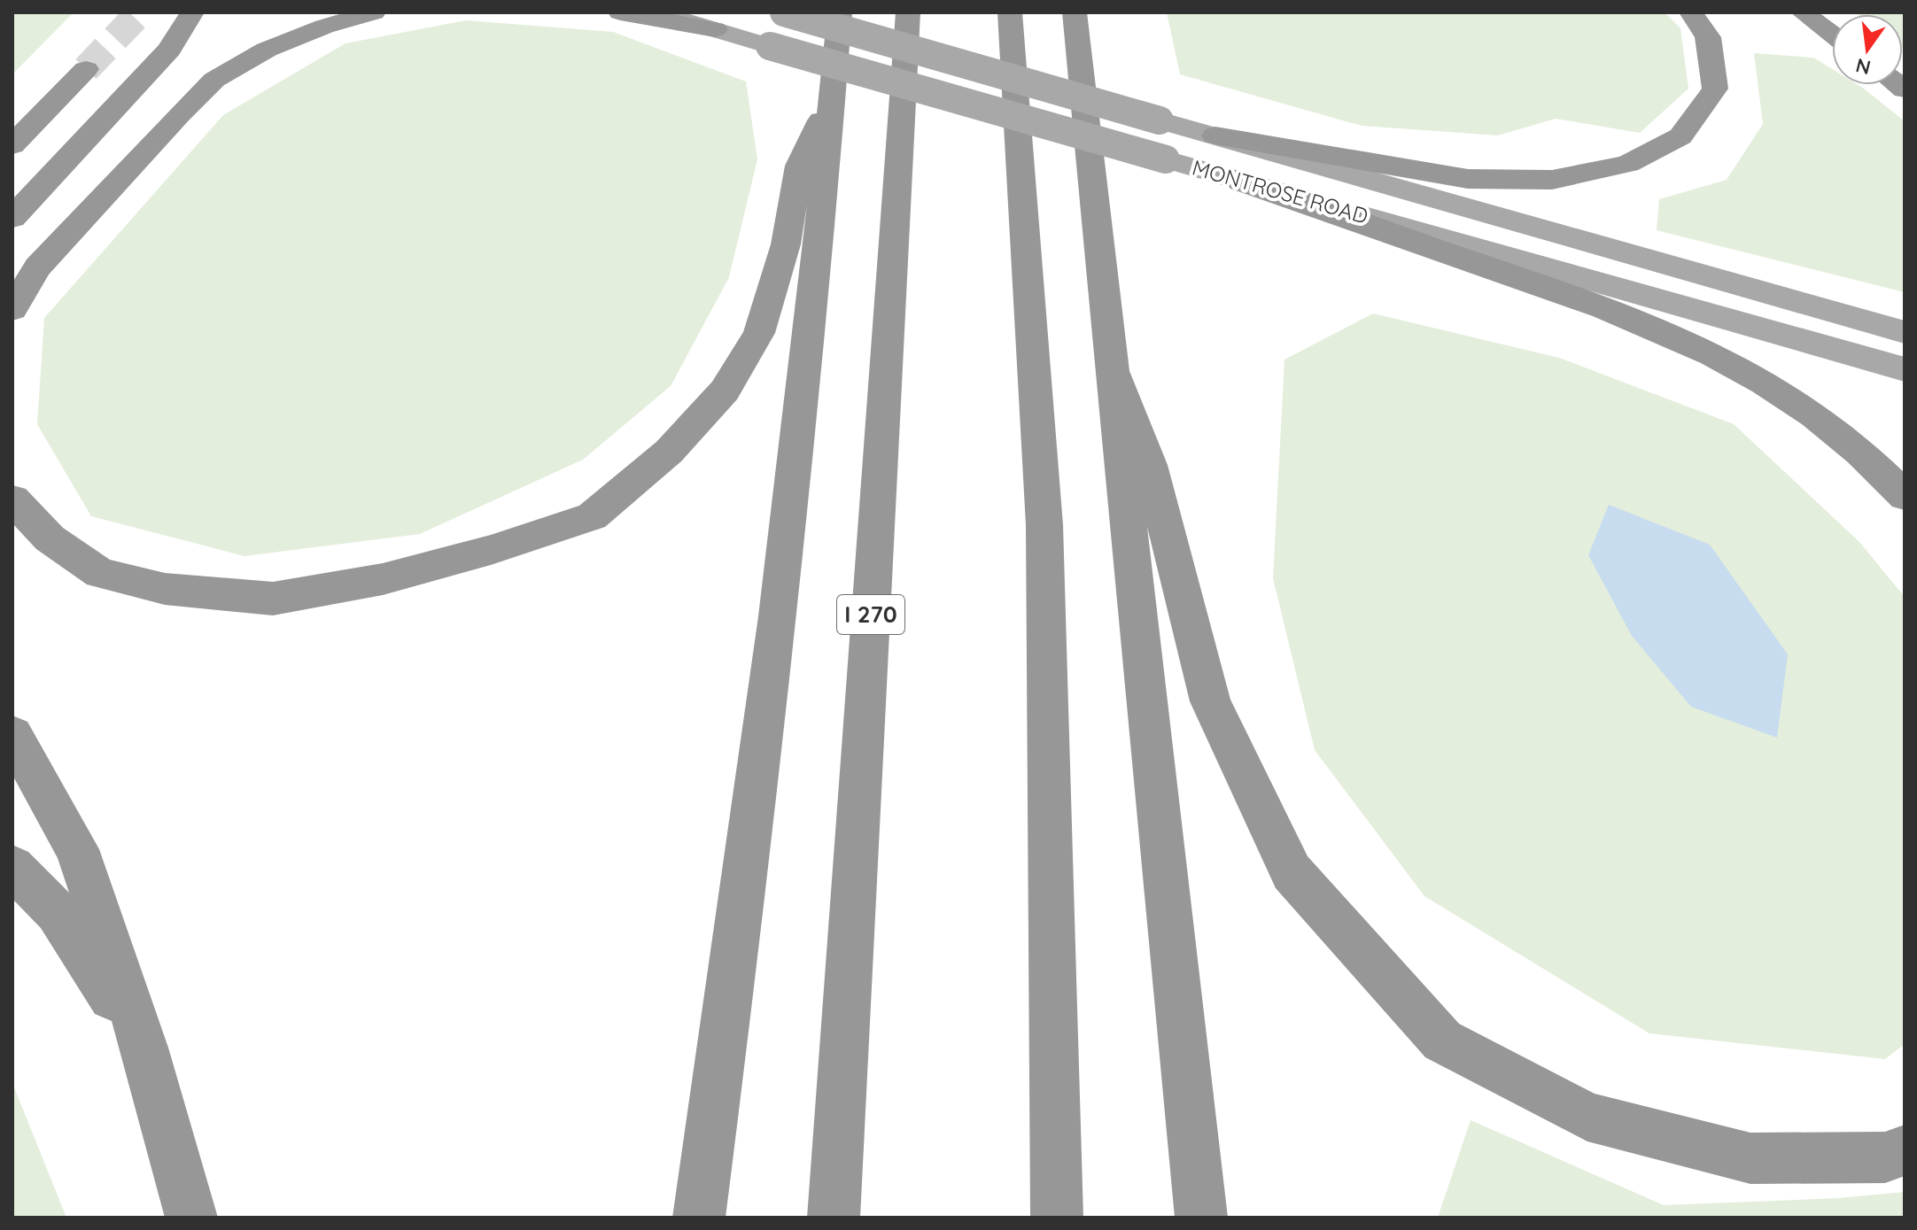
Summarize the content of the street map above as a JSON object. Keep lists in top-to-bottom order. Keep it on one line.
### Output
{"streets":{"highway":["I 270"],"main road":["MONTROSE ROAD"]},"north":"bottom"}
